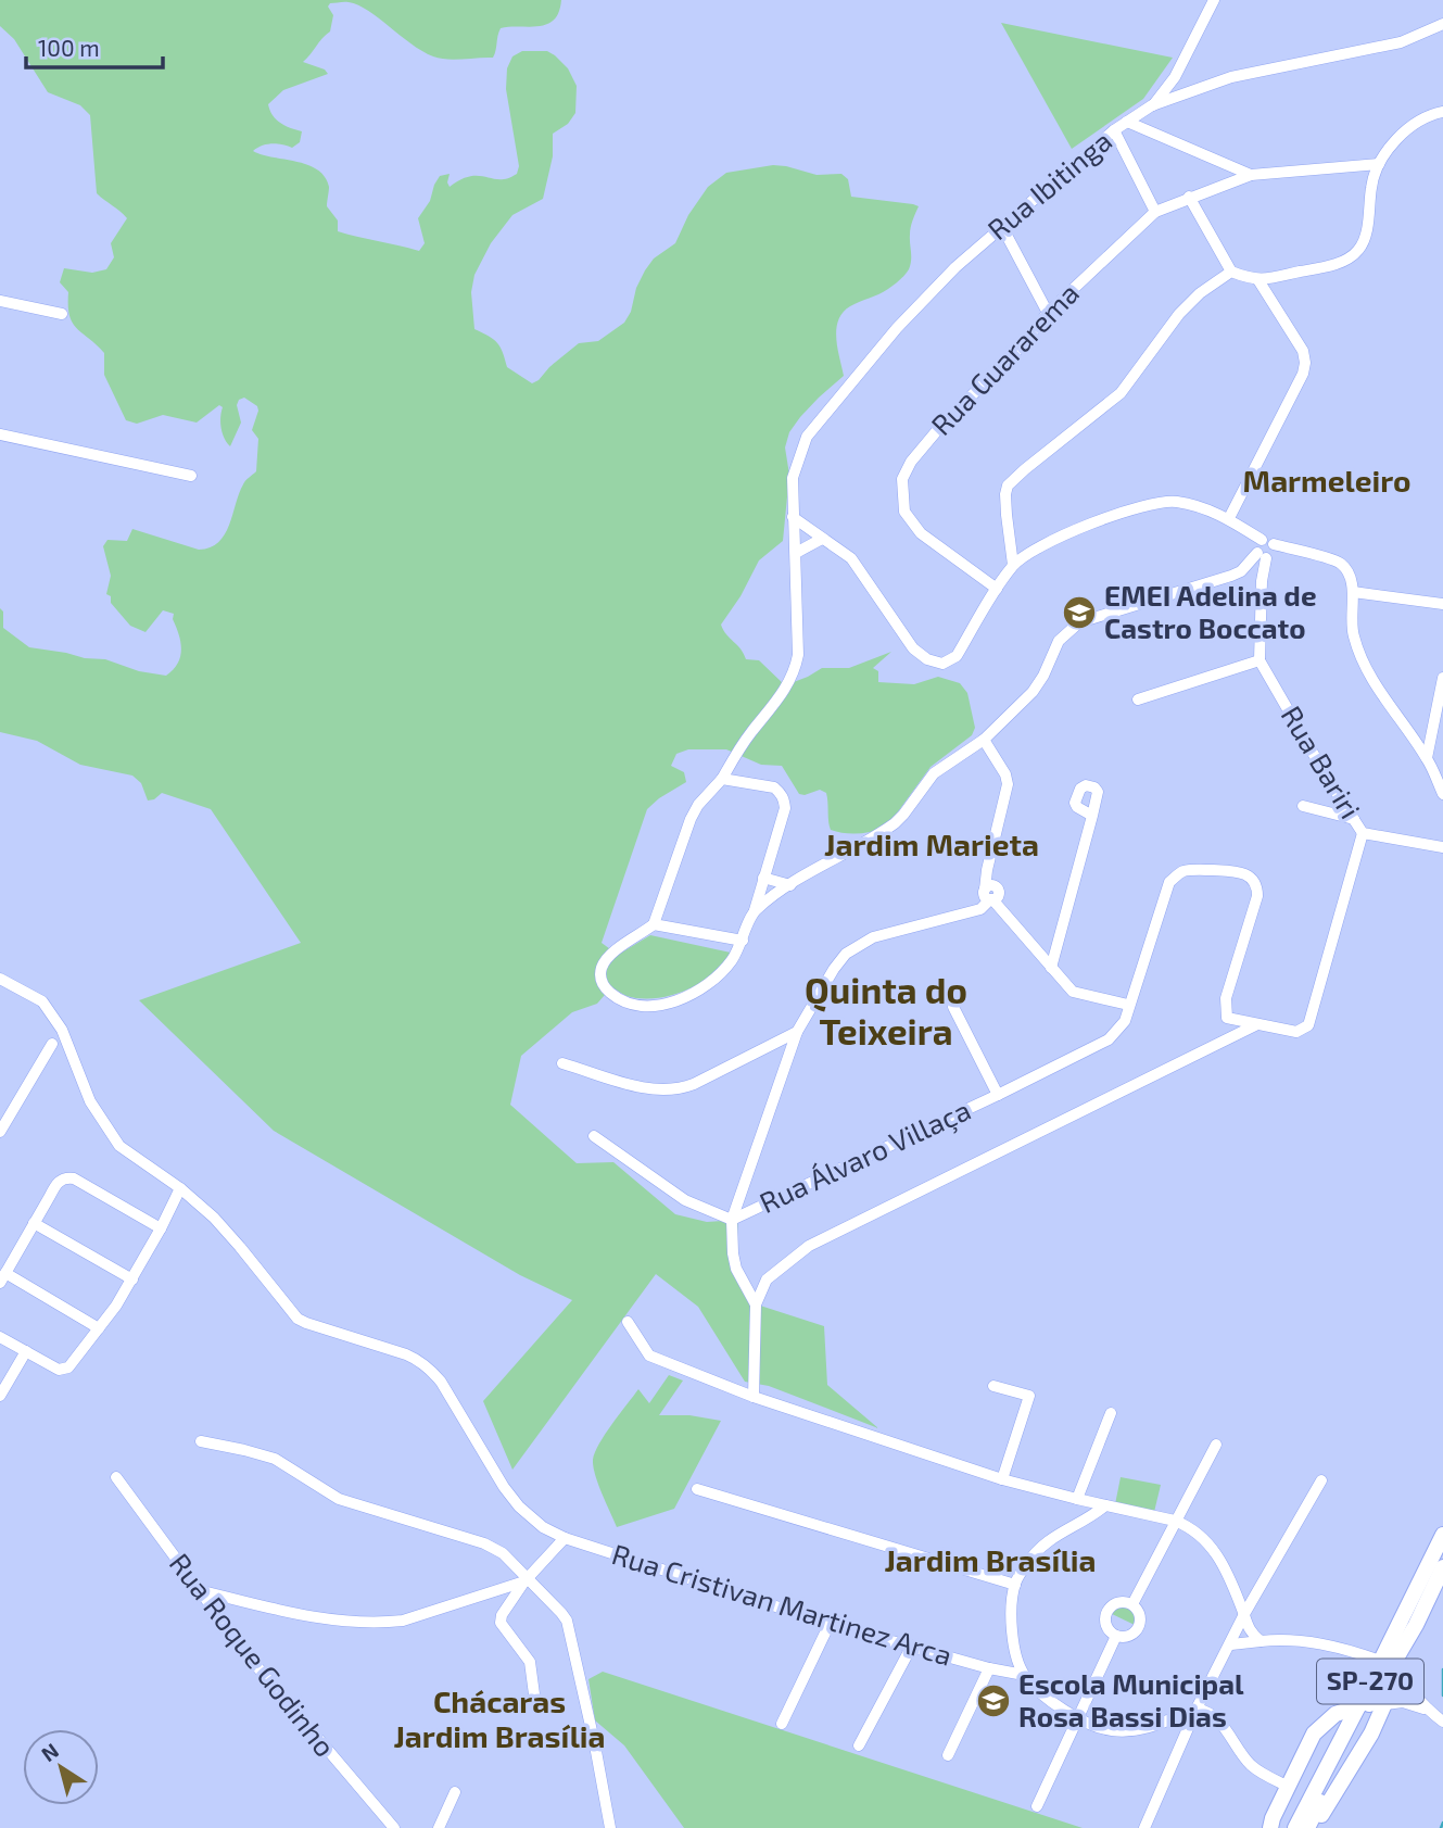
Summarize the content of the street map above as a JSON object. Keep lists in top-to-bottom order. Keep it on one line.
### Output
{"streets":{"highway":["SP-270"],"street":["Rua Ibitinga","Rua Guararema","Rua Bariri","Rua Álvaro Villaça","Rua Cristivan Martinez Arca","Rua Roque Godinho"]},"districts":["Marmeleiro","Jardim Marieta","Quinta do Teixeira","Jardim Brasília","Chácaras Jardim Brasília"],"places":{"school or university":["EMEI Adelina de Castro Boccato","Escola Municipal Rosa Bassi Dias"]},"scale_bar":"100 m","north":"top left"}
